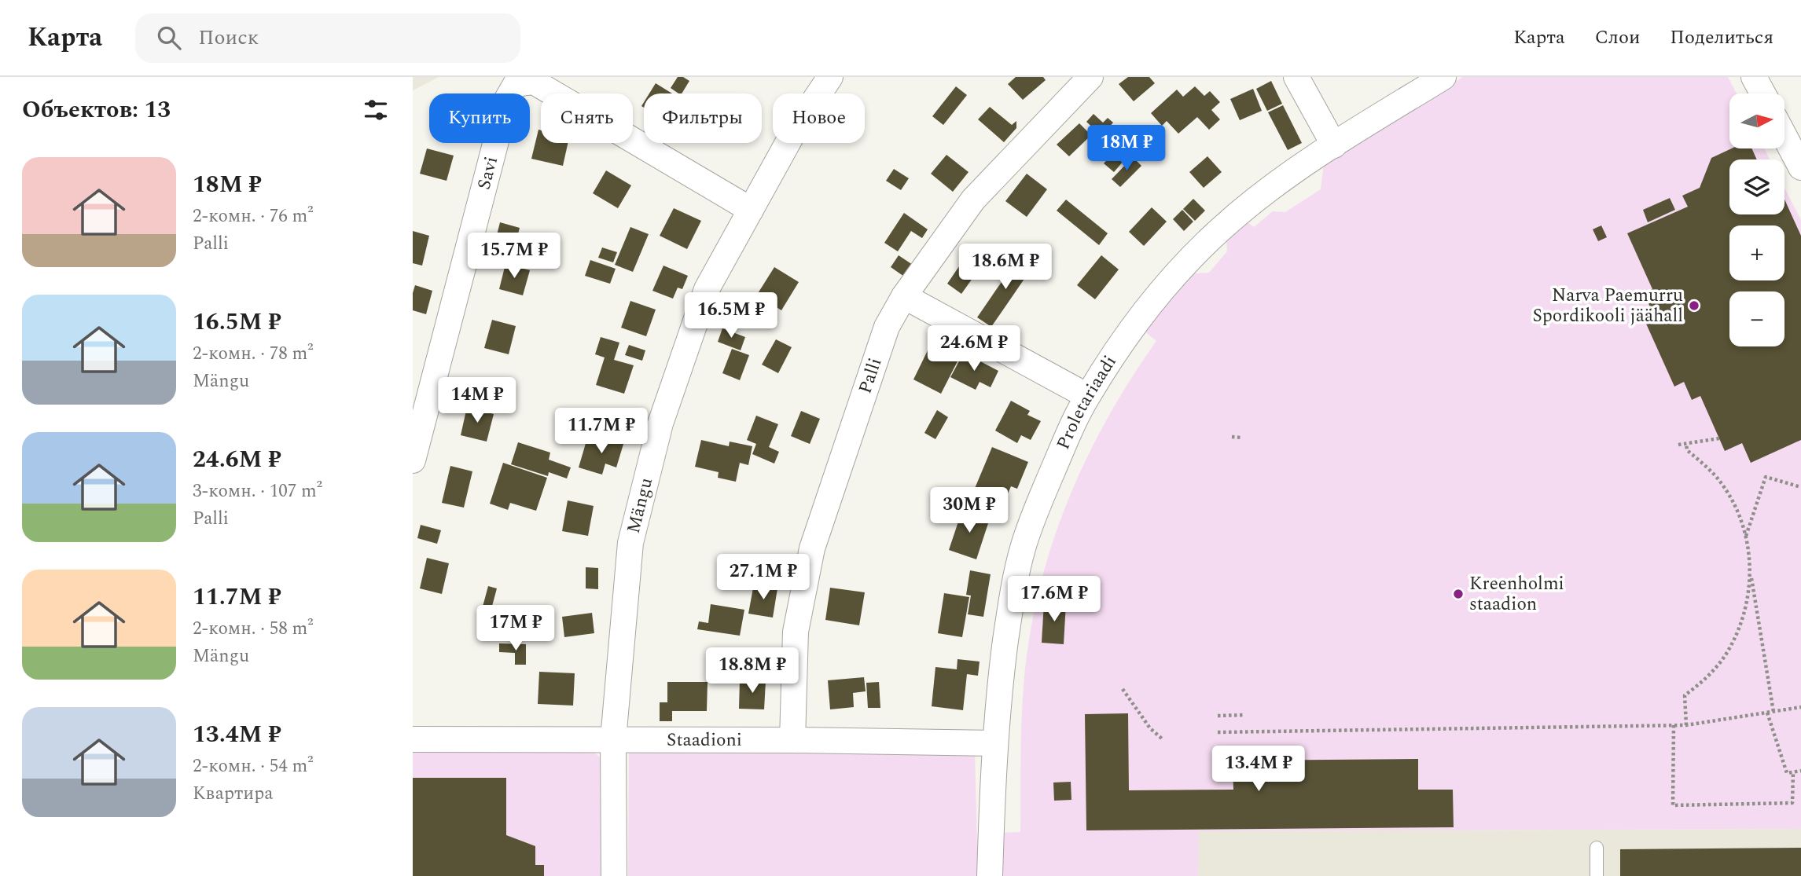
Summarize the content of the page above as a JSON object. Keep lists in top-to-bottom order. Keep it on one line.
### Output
{"streets":{"street":["Savi","Palli","Proletariaadi","Mängu","Staadioni"]},"crossings":[["Savi","Mängu"],["Palli","Staadioni"],["Proletariaadi","Staadioni"],["Mängu","Staadioni"]],"places":["Narva Paemurru Spordikooli jäähall","Kreenholmi staadion"],"north":"right","page":{"header":"Карта","search":"Поиск","nav":["Карта","Слои","Поделиться"],"heading":"Объектов: 13","map_buttons":["+","−"],"chip":["Купить","Снять","Фильтры","Новое"],"price":["18M ₽","15.7M ₽","18.6M ₽","16.5M ₽","24.6M ₽","14M ₽","11.7M ₽","30M ₽","27.1M ₽","17.6M ₽","17M ₽","18.8M ₽","13.4M ₽"],"list":[{"name":"18M ₽","note":"2-комн. · 76 m² · Palli"},{"name":"16.5M ₽","note":"2-комн. · 78 m² · Mängu"},{"name":"24.6M ₽","note":"3-комн. · 107 m² · Palli"},{"name":"11.7M ₽","note":"2-комн. · 58 m² · Mängu"},{"name":"13.4M ₽","note":"2-комн. · 54 m² · Квартира"}]}}
